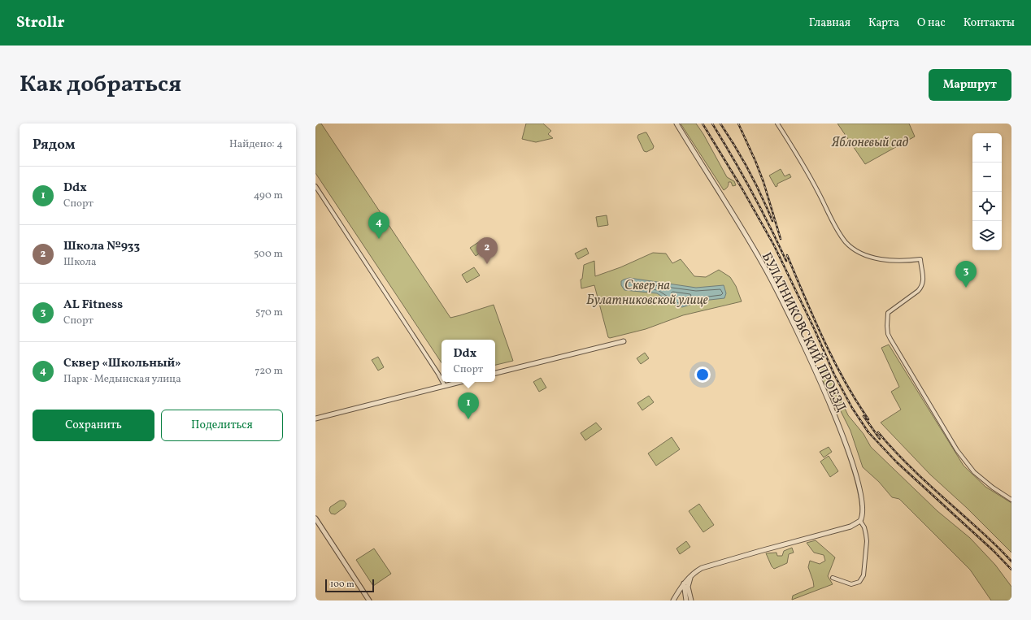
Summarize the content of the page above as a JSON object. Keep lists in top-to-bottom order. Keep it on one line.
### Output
{"streets":{"street":["БУЛАТНИКОВСКИЙ ПРОЕЗД"]},"parks":["Яблоневый сад","Сквер на Булатниковской улице"],"scale_bar":"100 m","page":{"header":"Strollr","nav":["Главная","Карта","О нас","Контакты"],"title":"Как добраться","buttons":["Маршрут",["Сохранить","Поделиться"]],"heading":["Рядом","Найдено: 4"],"map_buttons":["+","−"],"list":[{"mark":"1","name":"Ddx","note":"Спорт","value":"490 m"},{"mark":"2","name":"Школа №933","note":"Школа","value":"500 m"},{"mark":"3","name":"AL Fitness","note":"Спорт","value":"570 m"},{"mark":"4","name":"Сквер «Школьный»","note":"Парк · Медынская улица","value":"720 m"}],"pins":["4","2","3","1"],"popup":["Ddx","Спорт"],"scale":"100 m"}}
